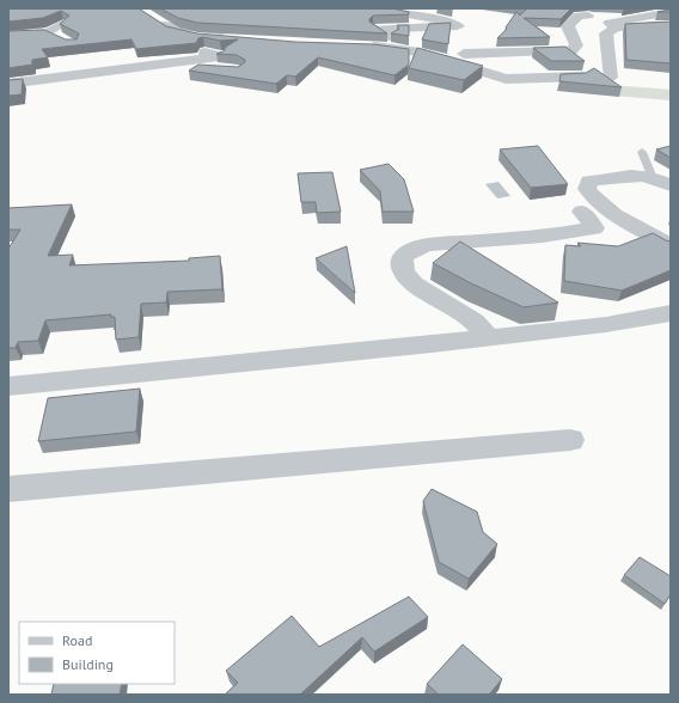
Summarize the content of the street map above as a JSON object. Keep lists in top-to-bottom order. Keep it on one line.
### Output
{"legend":["Road","Building"]}
